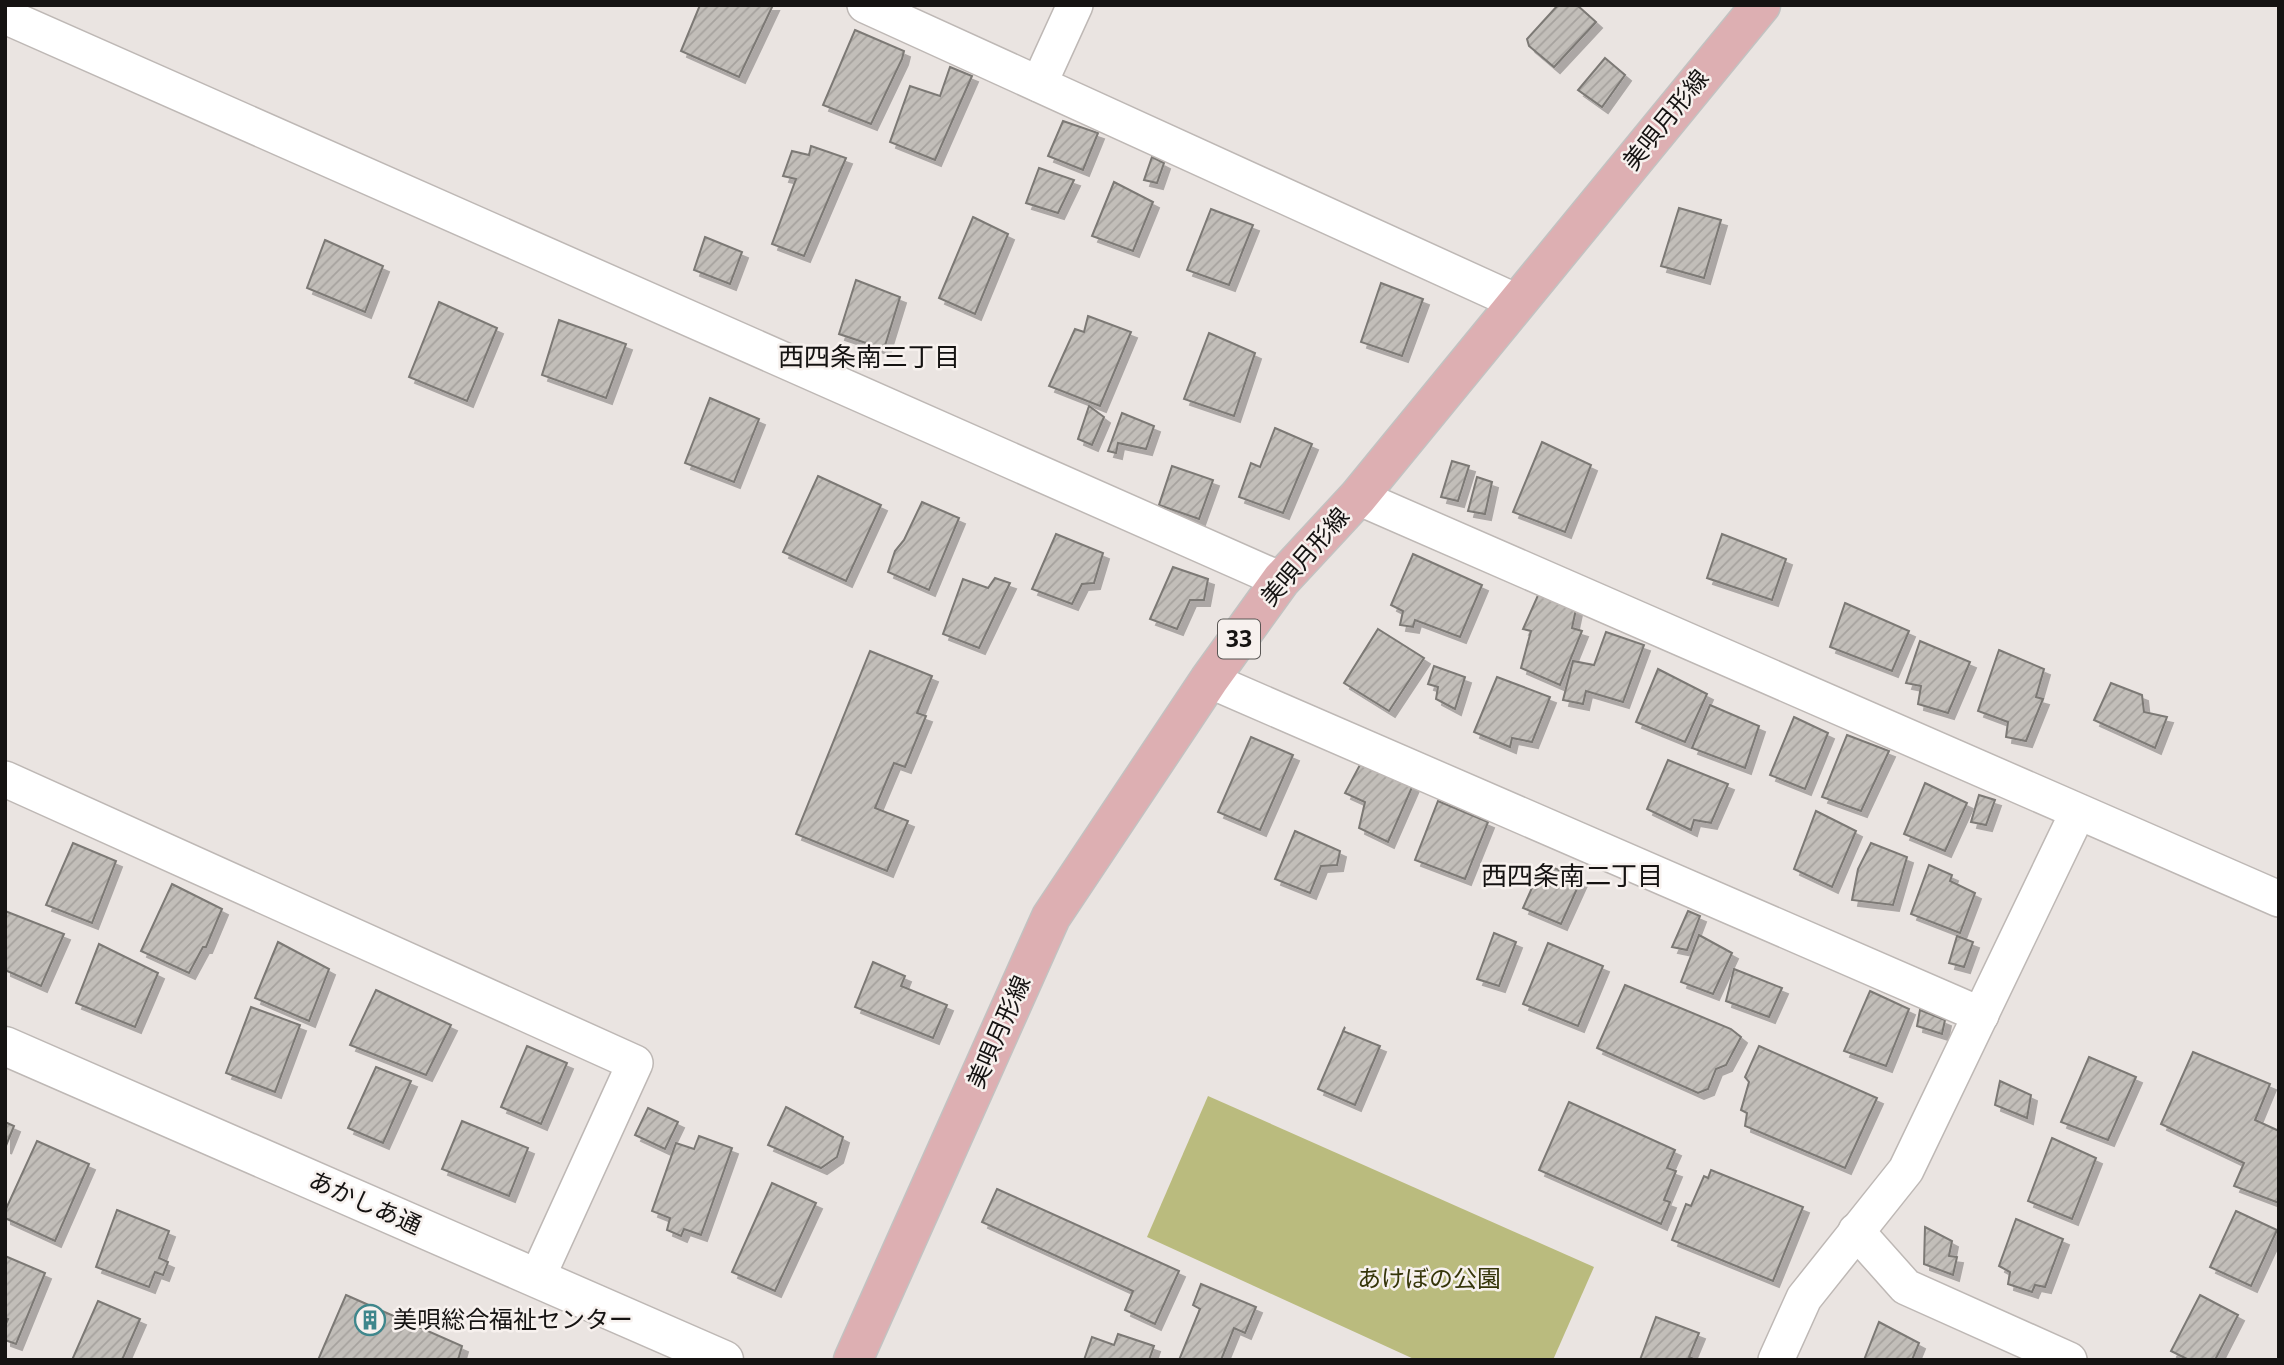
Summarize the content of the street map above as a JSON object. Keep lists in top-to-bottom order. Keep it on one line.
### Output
{"streets":{"main road":["美唄月形線","33"],"street":["あかしあ通"]},"districts":["西四条南三丁目","西四条南二丁目"],"parks":["あけぼの公園"],"places":{"building":["美唄総合福祉センター"]}}
